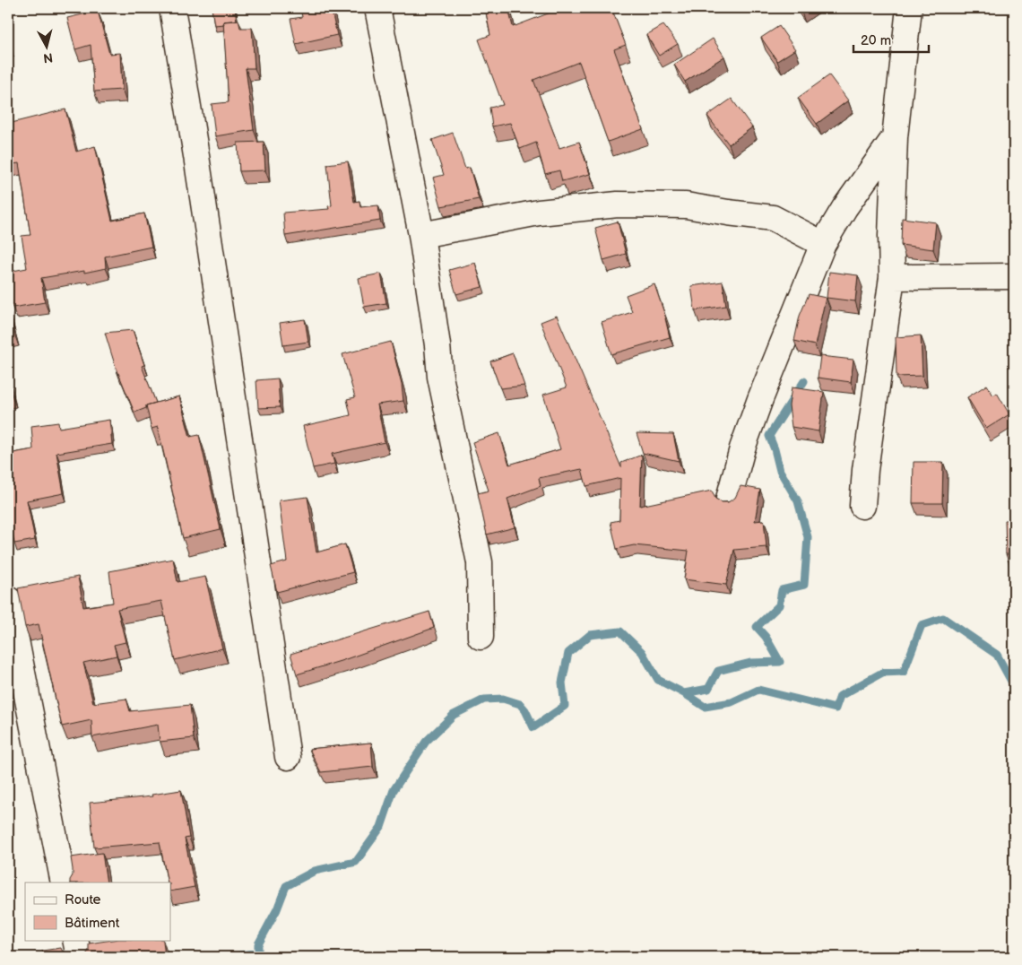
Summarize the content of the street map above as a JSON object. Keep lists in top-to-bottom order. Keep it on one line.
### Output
{"legend":["Route","Bâtiment"],"scale_bar":"20 m","north":"bottom"}
